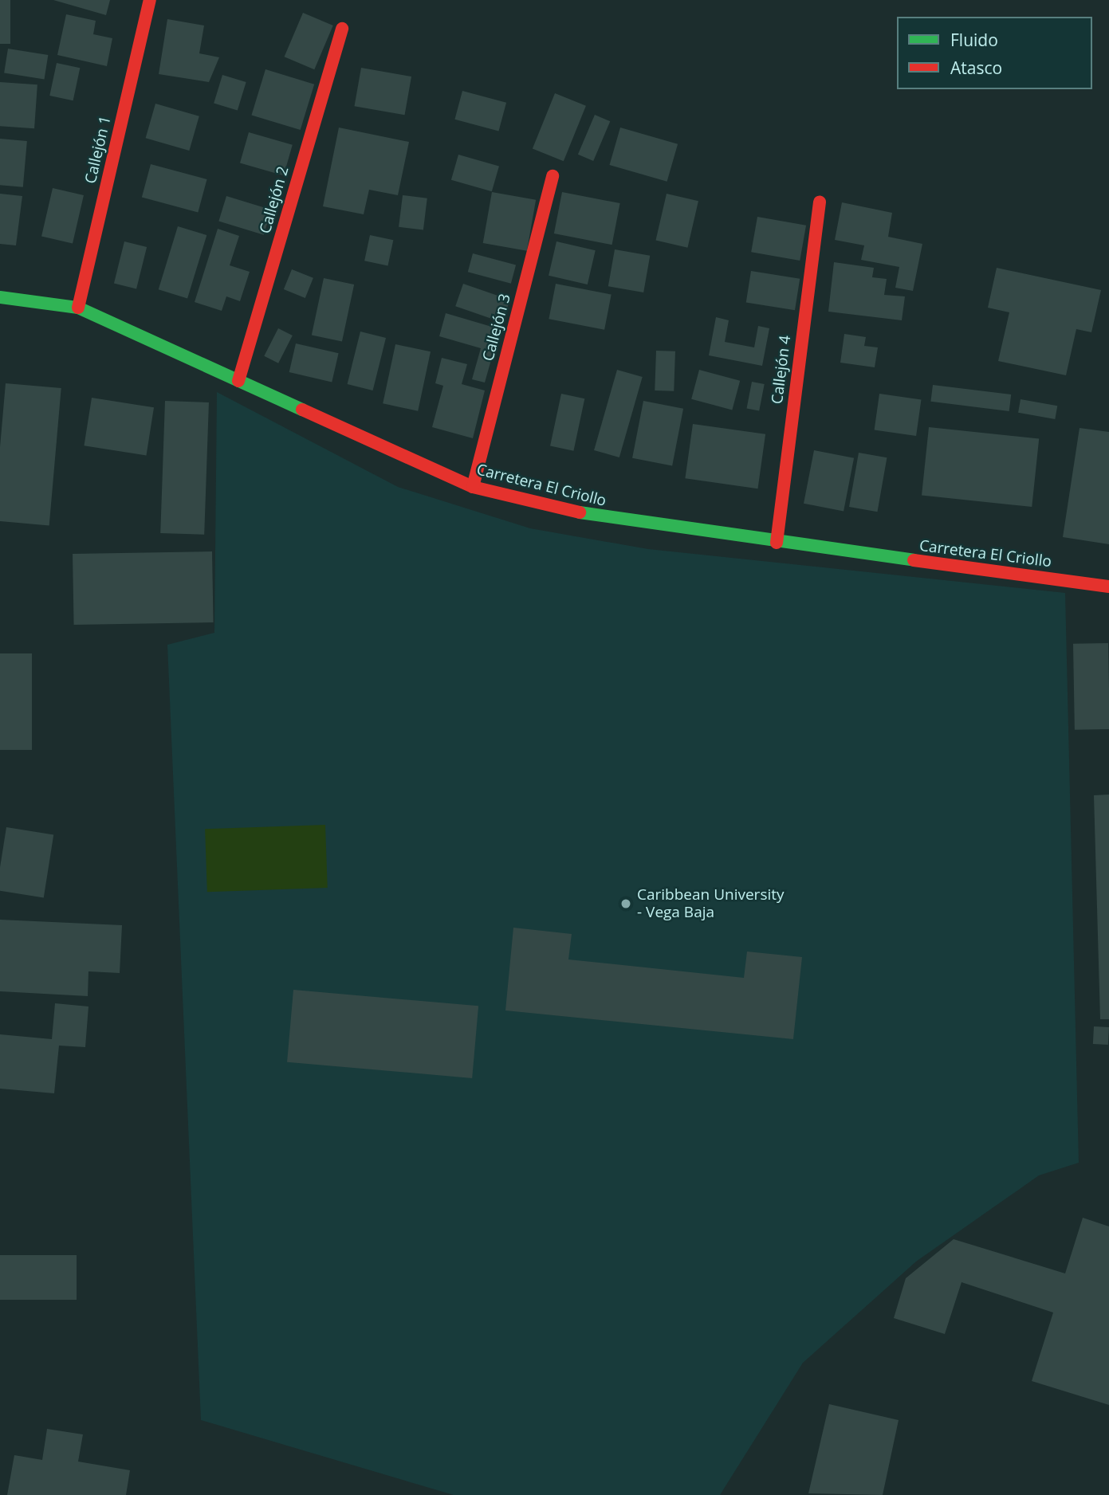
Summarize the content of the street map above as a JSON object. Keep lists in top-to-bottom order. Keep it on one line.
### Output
{"streets":{"street":["Callejón 1","Callejón 2","Callejón 3","Callejón 4","Carretera El Criollo"]},"crossings":[["Callejón 1","Carretera El Criollo"],["Callejón 2","Carretera El Criollo"],["Callejón 3","Carretera El Criollo"],["Callejón 4","Carretera El Criollo"]],"places":["Caribbean University - Vega Baja"],"legend":["Fluido","Atasco"]}
